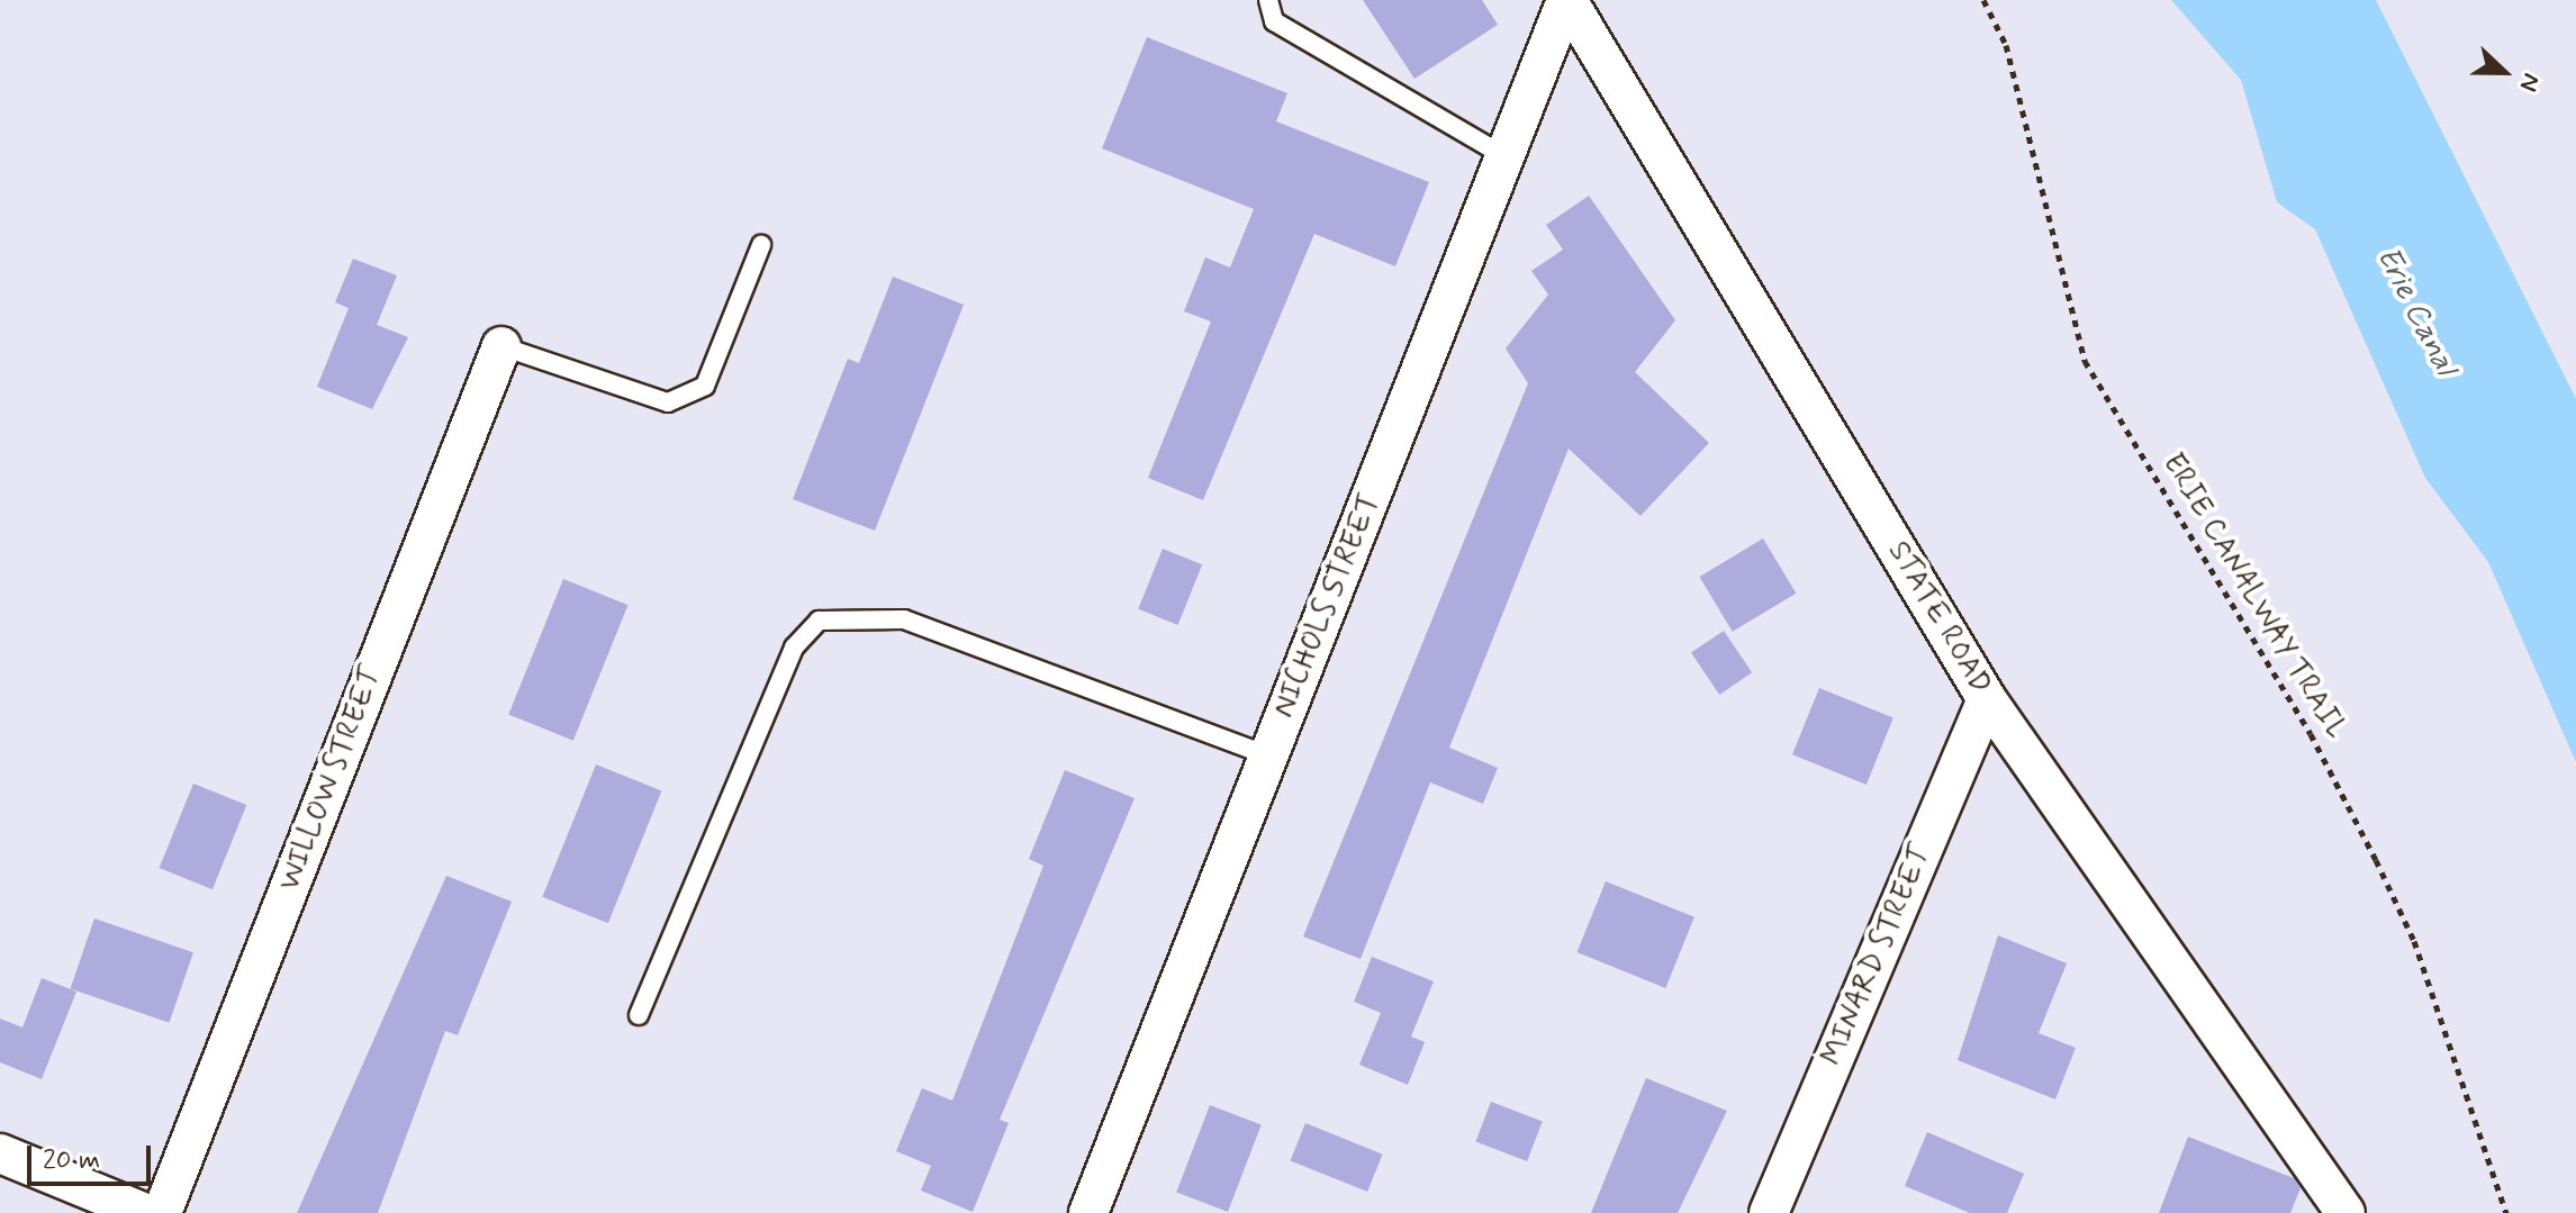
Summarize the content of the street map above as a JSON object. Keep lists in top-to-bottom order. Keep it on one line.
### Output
{"streets":{"street":["NICHOLS STREET","STATE ROAD","WILLOW STREET","MINARD STREET"],"path":["ERIE CANALWAY TRAIL"]},"crossings":[["NICHOLS STREET","STATE ROAD"],["STATE ROAD","MINARD STREET"]],"water":["Erie Canal"],"scale_bar":"20 m","north":"right"}
